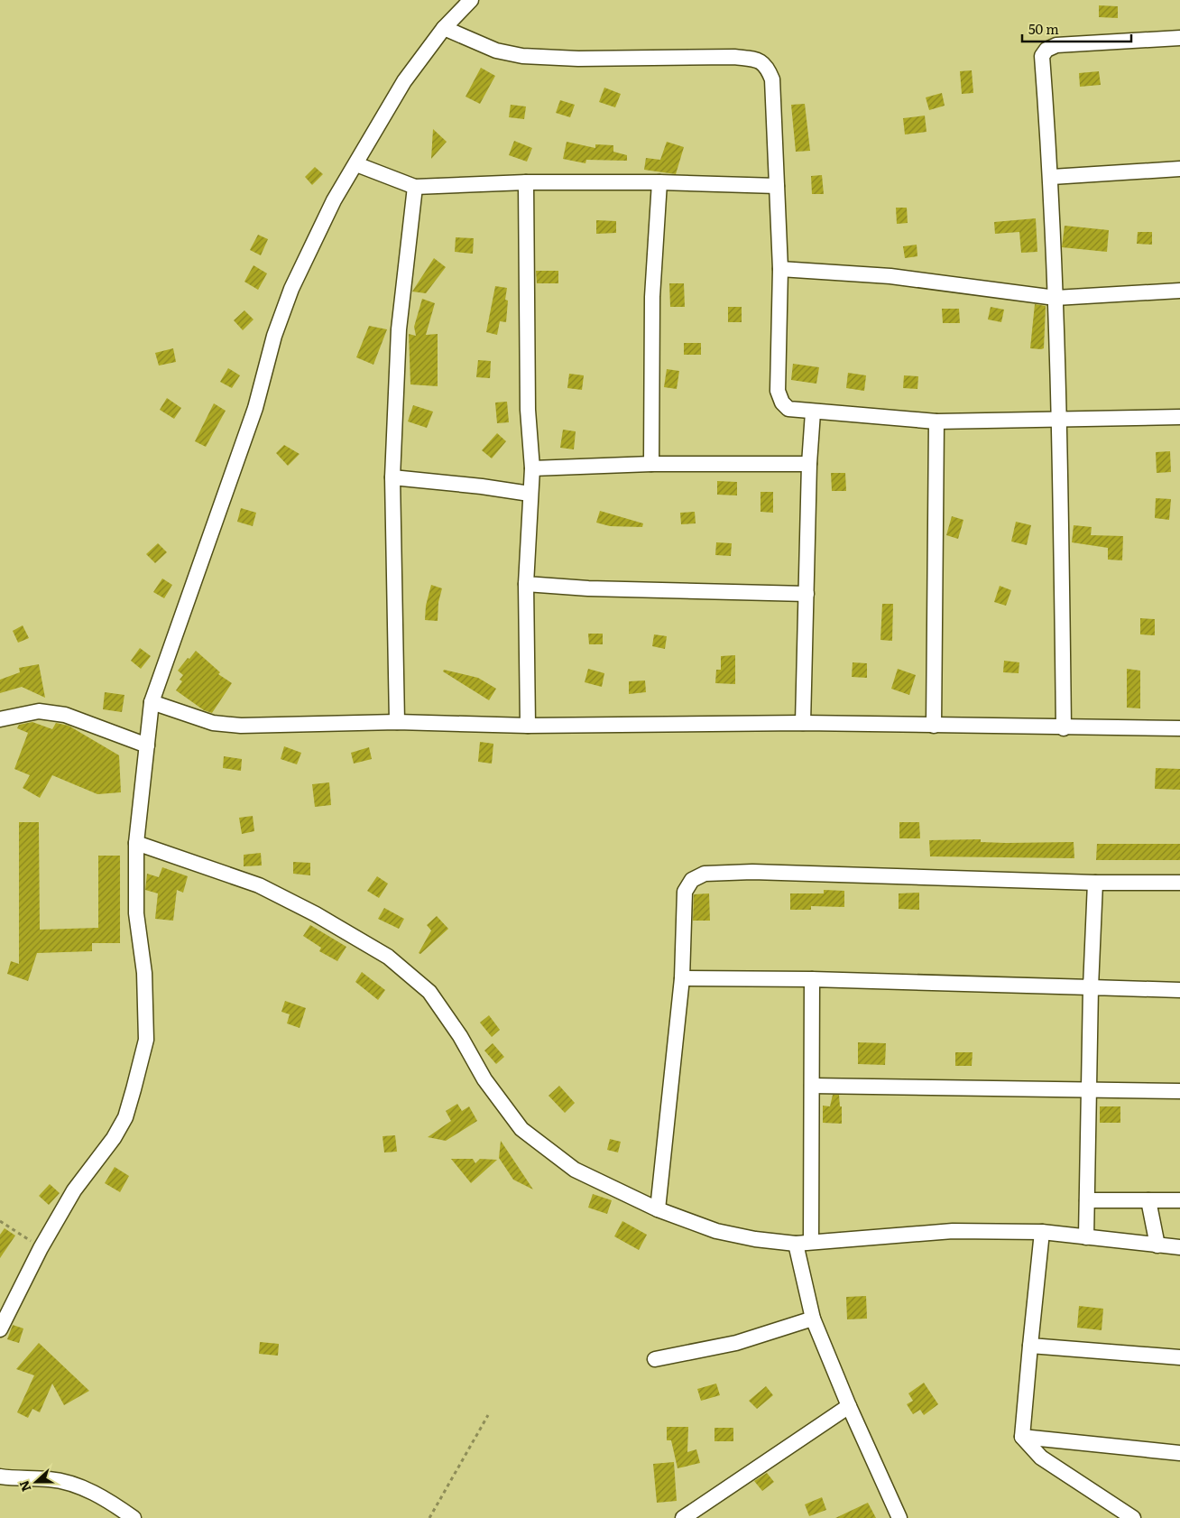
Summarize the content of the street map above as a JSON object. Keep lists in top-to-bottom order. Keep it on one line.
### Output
{"scale_bar":"50 m","north":"left"}
